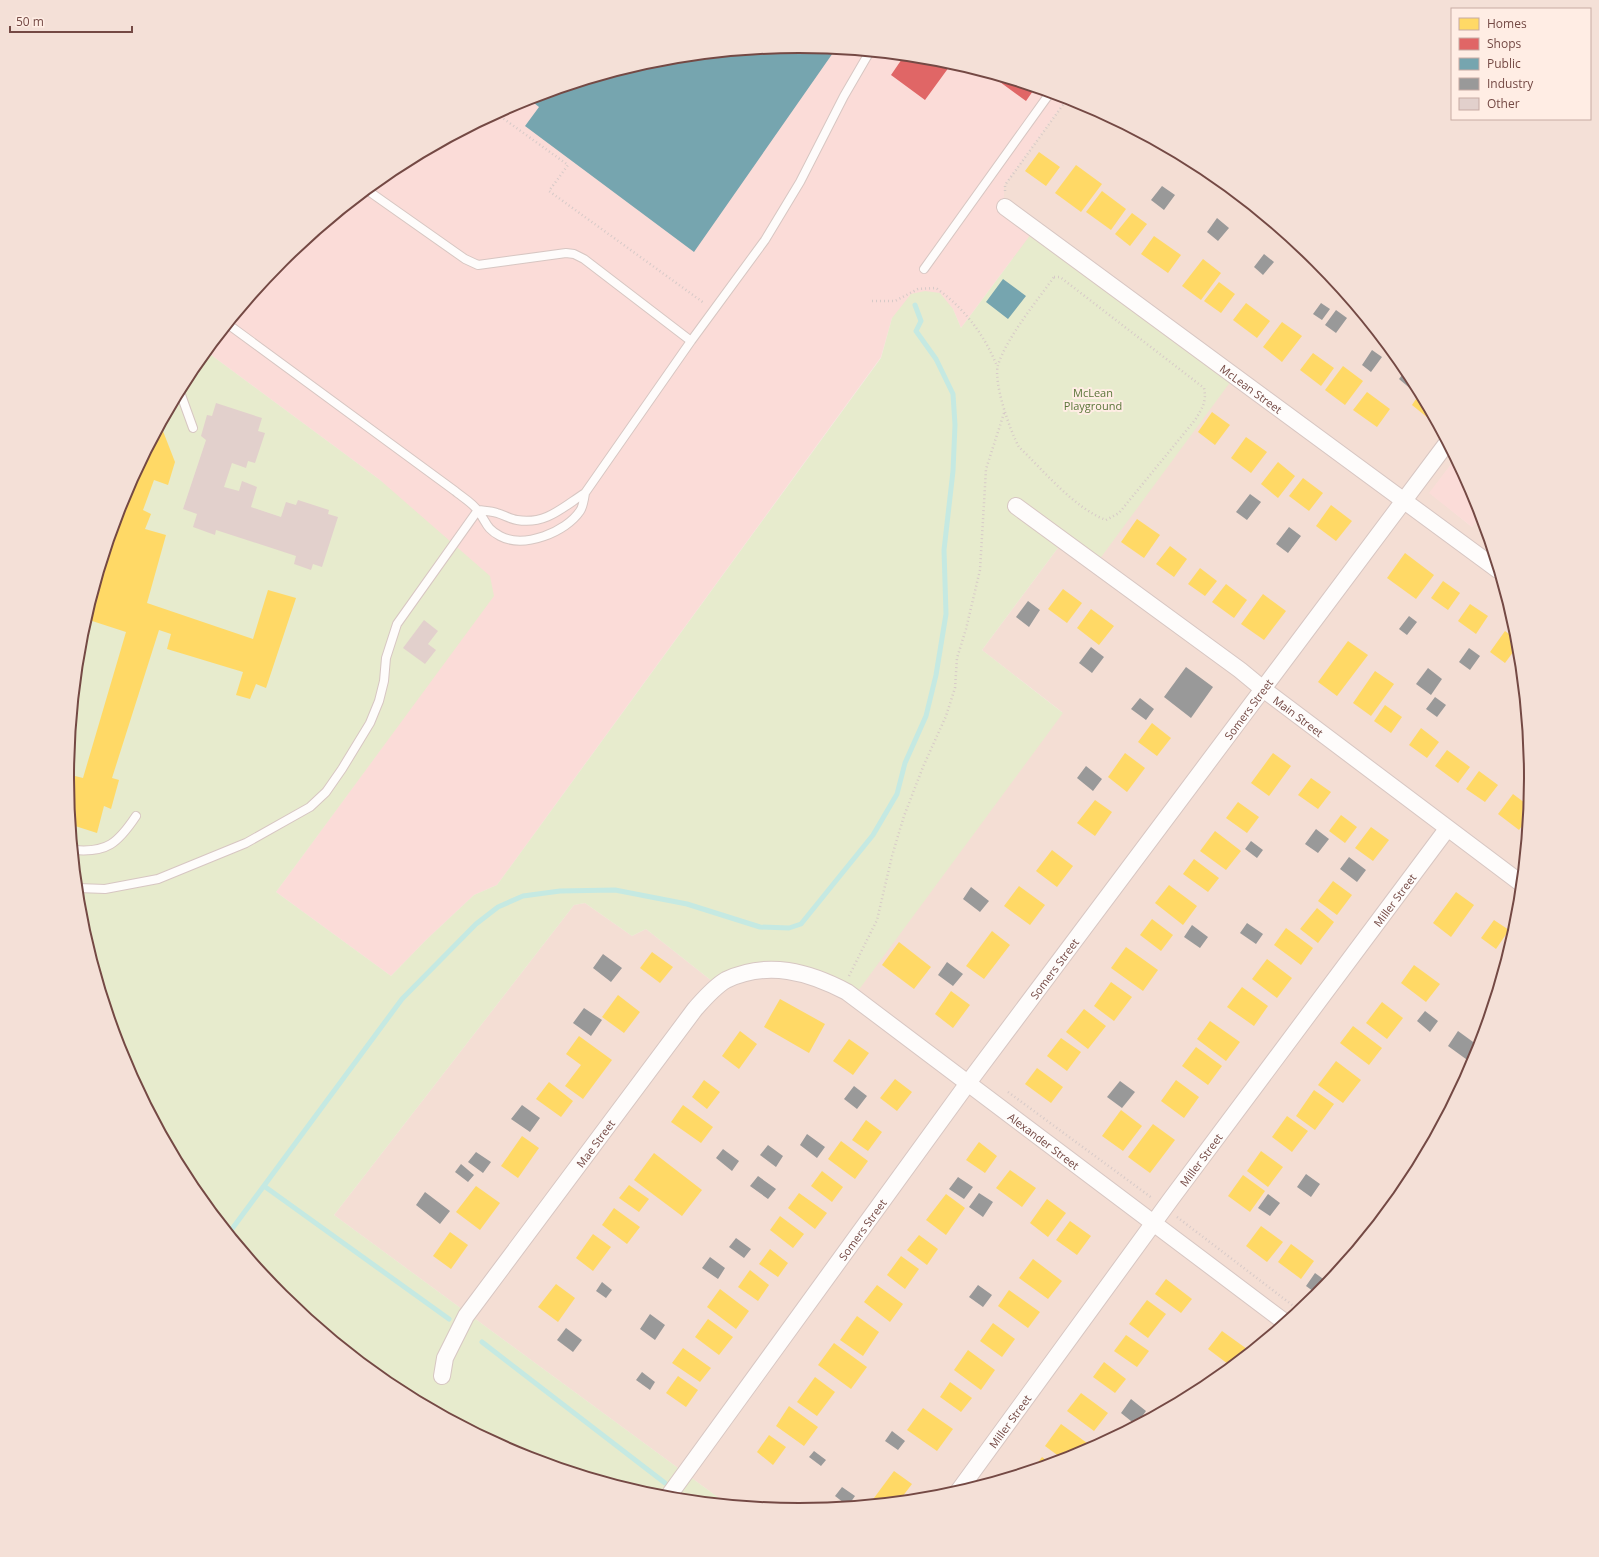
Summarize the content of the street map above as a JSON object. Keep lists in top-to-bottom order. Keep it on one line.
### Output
{"streets":{"street":["McLean Street","Somers Street","Main Street","Miller Street","Alexander Street","Mae Street"]},"crossings":[["McLean Street","Somers Street"],["Somers Street","Main Street"],["Somers Street","Alexander Street"],["Main Street","Miller Street"],["Miller Street","Alexander Street"],["Alexander Street","Mae Street"]],"parks":["McLean Playground"],"legend":["Homes","Shops","Public","Industry","Other"],"scale_bar":"50 m"}
